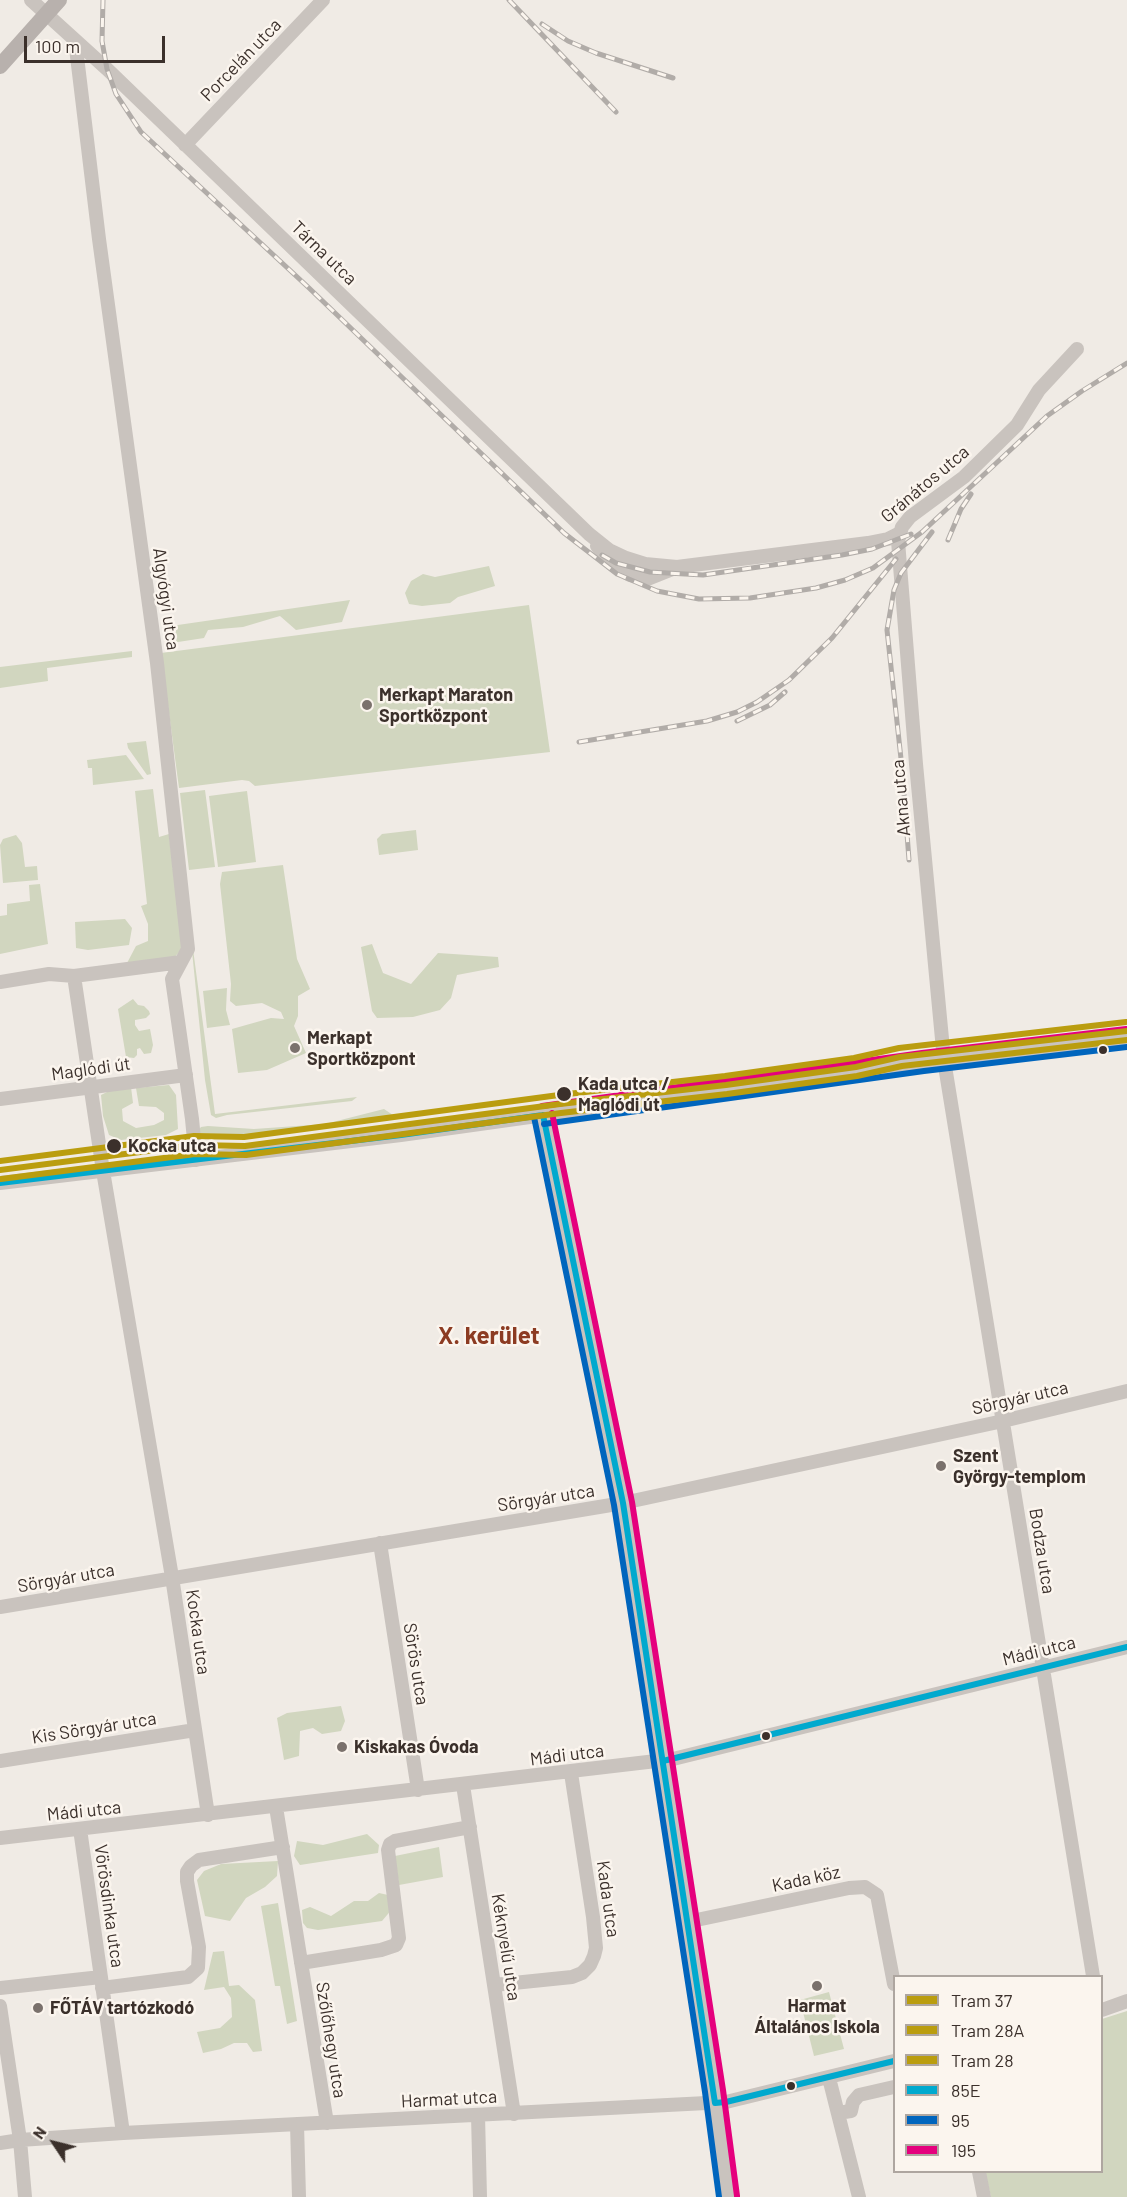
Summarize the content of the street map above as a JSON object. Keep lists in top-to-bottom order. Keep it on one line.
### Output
{"streets":{"street":["Porcelán utca","Tárna utca","Gránátos utca","Algyógyi utca","Akna utca","Maglódi út","Sörgyár utca","Bodza utca","Kocka utca","Mádi utca","Sörös utca","Kis Sörgyár utca","Kada köz","Kada utca","Vörösdinka utca","Kéknyelű utca","Szőlőhegy utca","Harmat utca"]},"crossings":[["Porcelán utca","Tárna utca"],["Tárna utca","Gránátos utca"],["Tárna utca","Algyógyi utca"],["Gránátos utca","Akna utca"],["Algyógyi utca","Maglódi út"],["Akna utca","Bodza utca"],["Maglódi út","Kocka utca"],["Sörgyár utca","Bodza utca"],["Sörgyár utca","Kocka utca"],["Sörgyár utca","Sörös utca"],["Bodza utca","Mádi utca"],["Kocka utca","Mádi utca"],["Kocka utca","Kis Sörgyár utca"],["Mádi utca","Sörös utca"],["Mádi utca","Kada utca"],["Mádi utca","Vörösdinka utca"],["Mádi utca","Kéknyelű utca"],["Mádi utca","Szőlőhegy utca"],["Kada utca","Kéknyelű utca"],["Vörösdinka utca","Szőlőhegy utca"],["Vörösdinka utca","Harmat utca"],["Kéknyelű utca","Szőlőhegy utca"],["Kéknyelű utca","Harmat utca"],["Szőlőhegy utca","Harmat utca"]],"districts":["X. kerület"],"places":["Merkapt Maraton Sportközpont","Merkapt Sportközpont","Kada utca / Maglódi út","Kocka utca","Szent György-templom","Kiskakas Óvoda","Harmat Általános Iskola","FŐTÁV tartózkodó"],"lines":["tram line 28","transit line 195","tram line 37","tram line 28A","transit line 95","transit line 85E"],"legend":["Tram 37","Tram 28A","Tram 28","85E","95","195"],"scale_bar":"100 m","north":"top left"}
